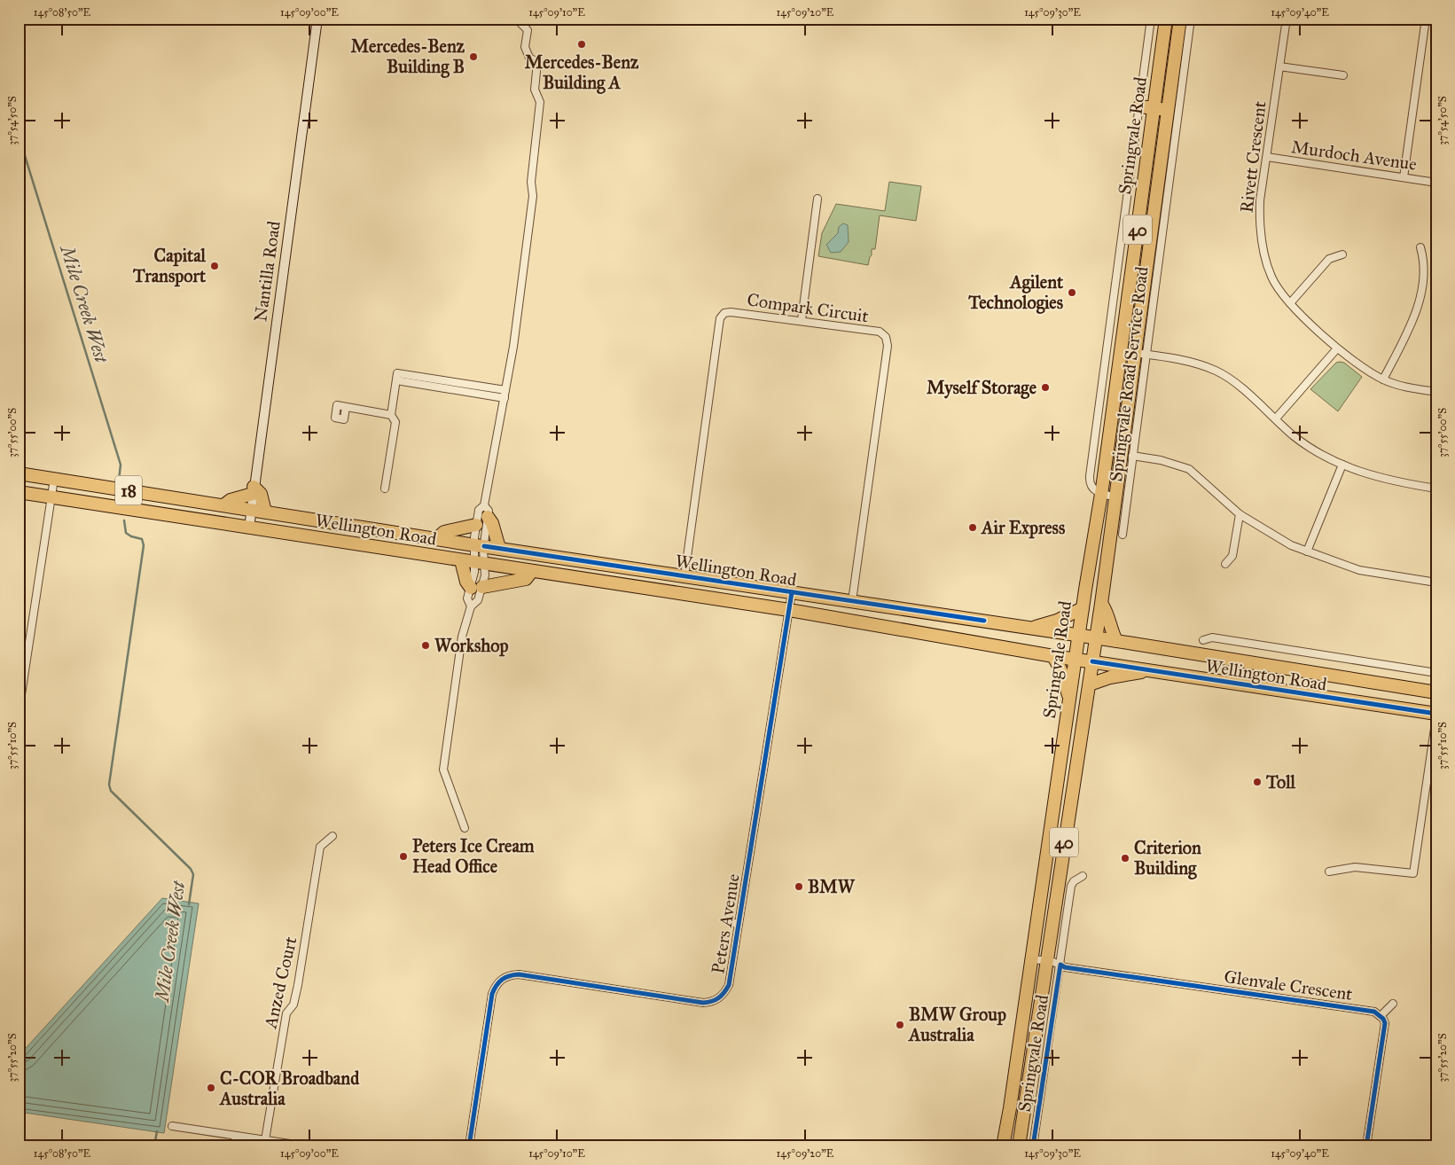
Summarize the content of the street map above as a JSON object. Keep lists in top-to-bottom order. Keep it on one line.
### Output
{"streets":{"highway":["Springvale Road","40","18","Wellington Road"],"street":["Murdoch Avenue","Rivett Crescent","Nantilla Road","Compark Circuit","Springvale Road Service Road","Peters Avenue","Anzed Court","Glenvale Crescent"]},"crossings":[["Springvale Road","Springvale Road Service Road"],["Springvale Road","Wellington Road"],["Springvale Road","Glenvale Crescent"],["Murdoch Avenue","Rivett Crescent"],["Nantilla Road","Wellington Road"],["Compark Circuit","Wellington Road"],["Wellington Road","Peters Avenue"]],"water":["Mile Creek West"],"places":["Mercedes-Benz Building A","Mercedes-Benz Building B","Capital Transport","Agilent Technologies","Myself Storage","Air Express","Workshop","Toll","Peters Ice Cream Head Office","Criterion Building","BMW","BMW Group Australia","C-COR Broadband Australia"],"coordinates":["145°08'50\"E","145°09'00\"E","145°09'10\"E","145°09'20\"E","145°09'30\"E","145°09'40\"E","37°54'50\"S","37°55'00\"S","37°55'10\"S","37°55'20\"S"]}
